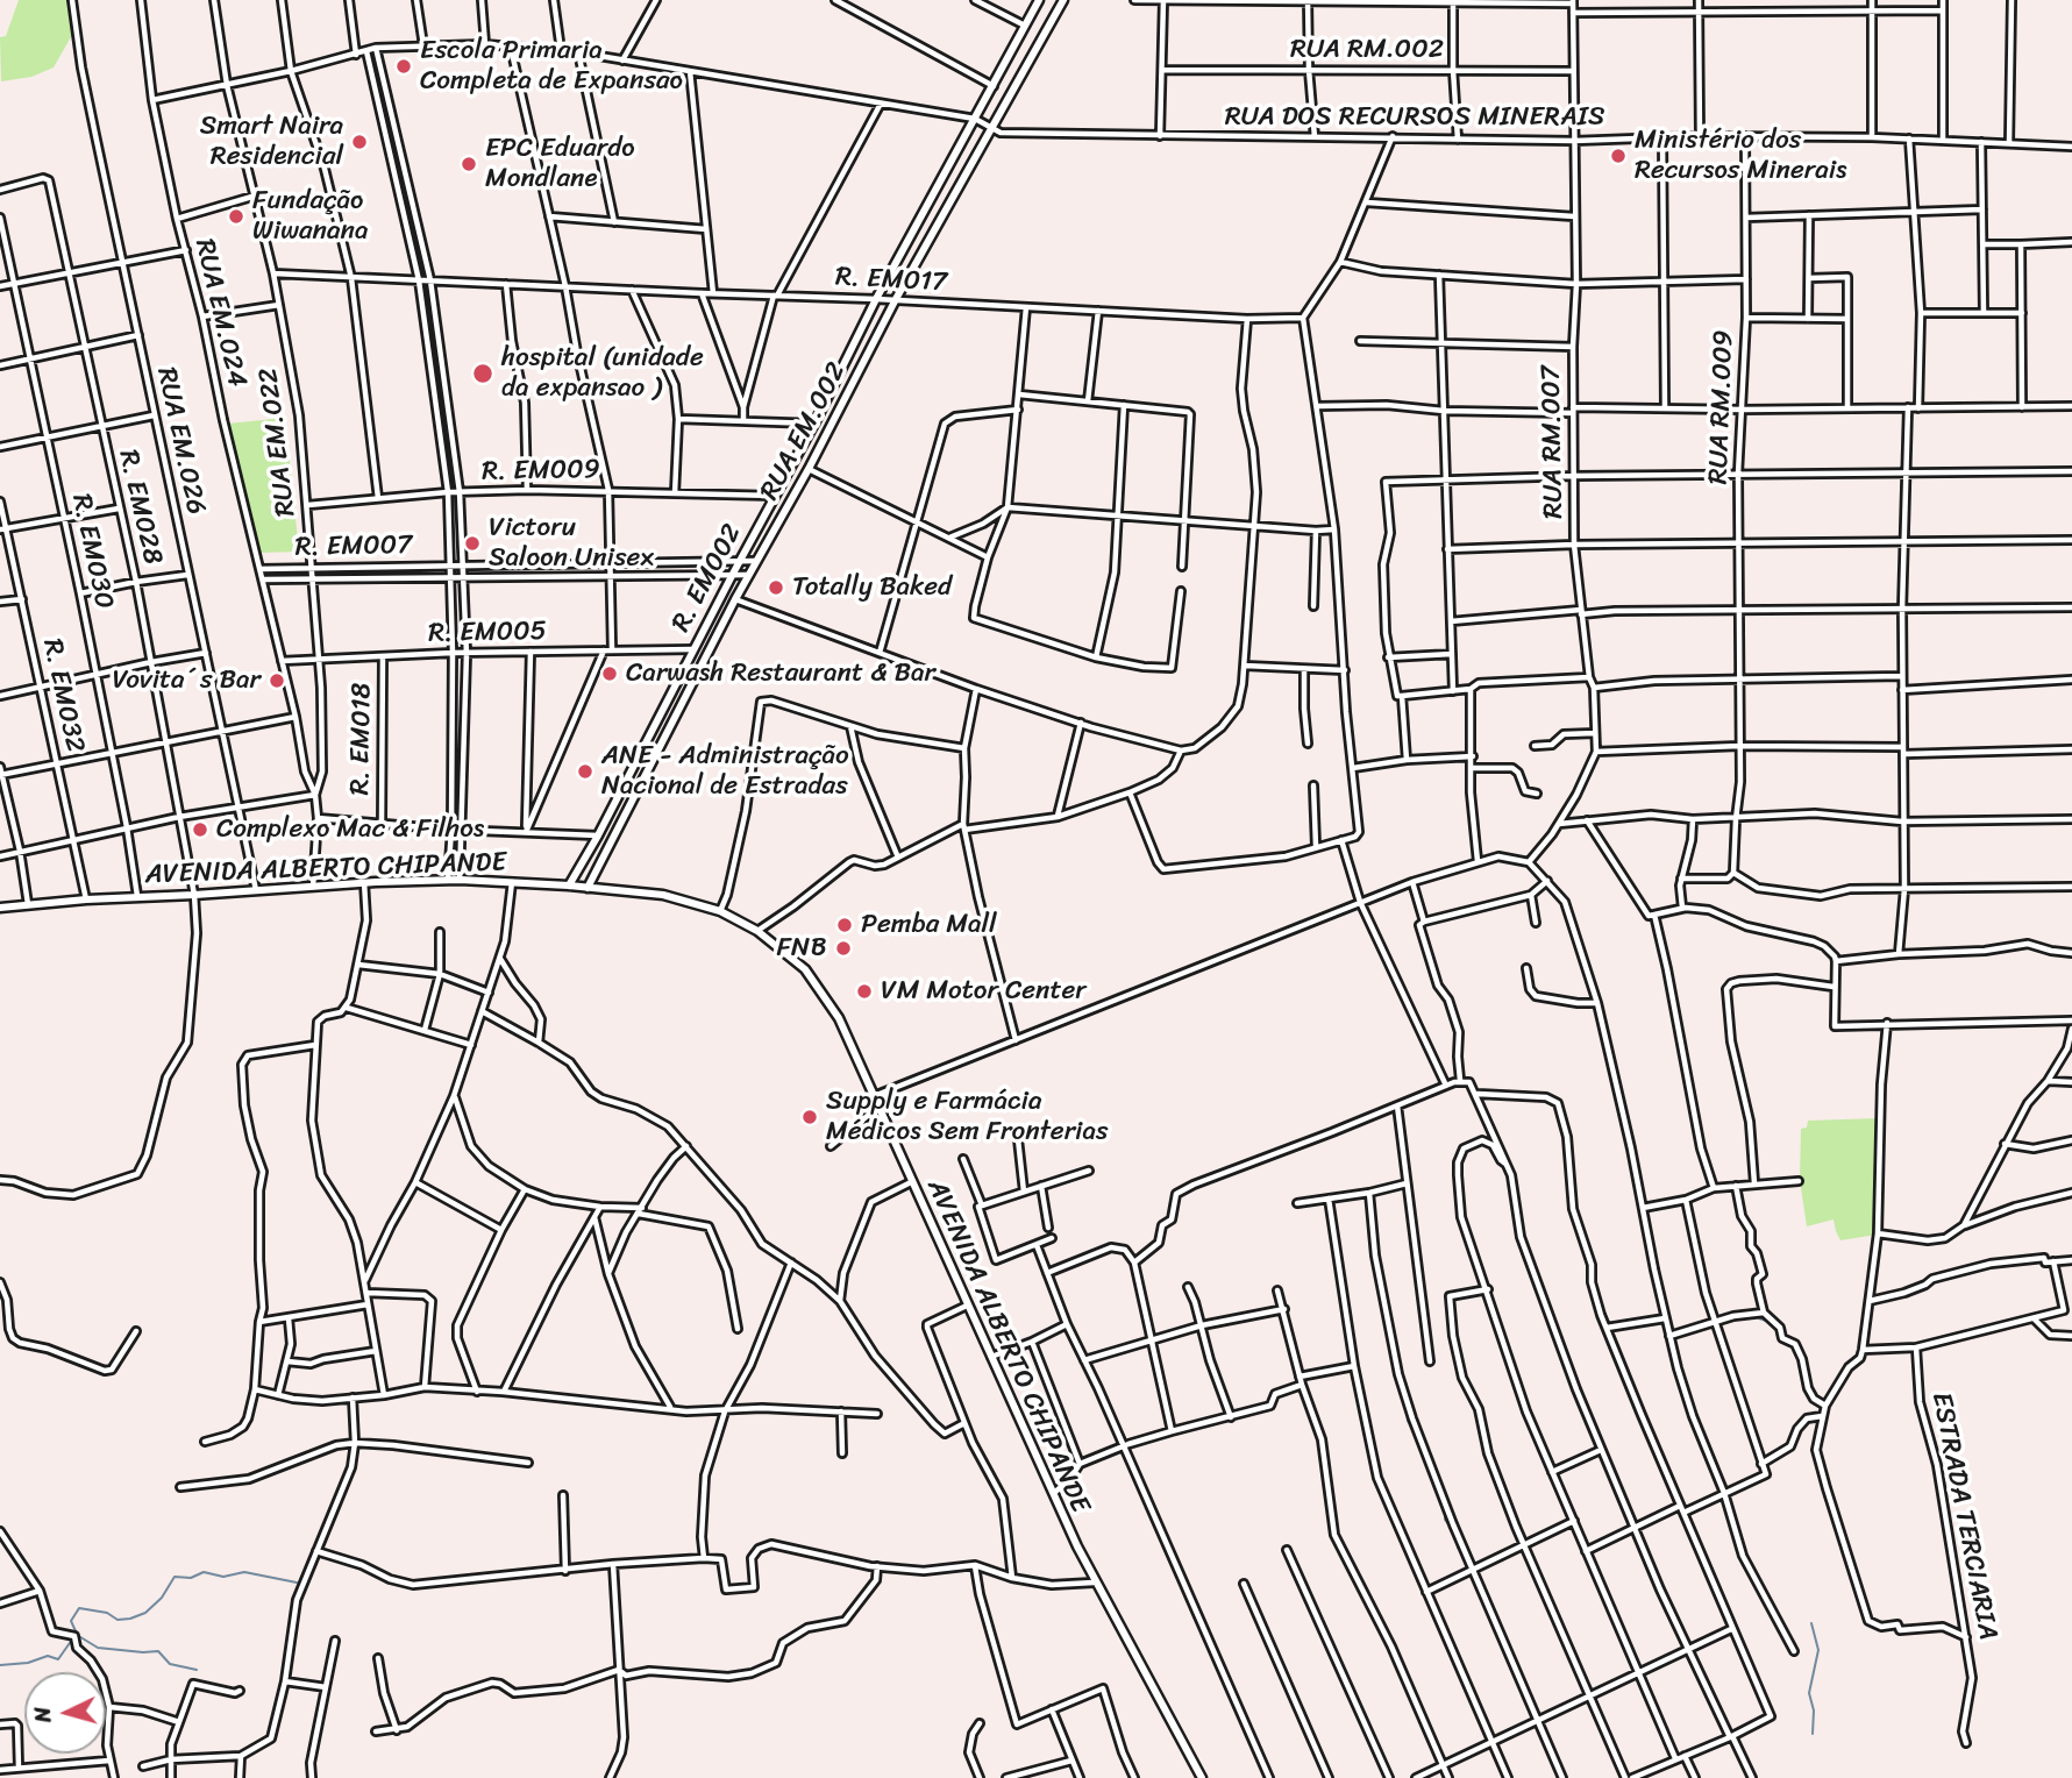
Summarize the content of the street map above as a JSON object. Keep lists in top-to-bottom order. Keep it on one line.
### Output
{"streets":{"street":["RUA RM.002","RUA DOS RECURSOS MINERAIS","R. EM017","RUA EM.024","RUA RM.009","RUA EM.002","RUA EM.026","RUA EM.022","RUA RM.007","R. EM009","R. EM028","R. EM007","R. EM030","R. EM002","R. EM005","R. EM032","R. EM018","AVENIDA ALBERTO CHIPANDE","ESTRADA TERCIARIA"]},"crossings":[["RUA RM.002","RUA RM.007"],["RUA DOS RECURSOS MINERAIS","RUA RM.009"],["RUA DOS RECURSOS MINERAIS","RUA EM.002"],["RUA DOS RECURSOS MINERAIS","RUA RM.007"],["R. EM017","RUA EM.002"],["R. EM017","RUA EM.022"],["R. EM017","R. EM002"],["RUA EM.024","RUA EM.022"],["RUA EM.024","R. EM007"],["RUA EM.024","R. EM005"],["RUA EM.002","R. EM007"],["RUA EM.002","AVENIDA ALBERTO CHIPANDE"],["RUA EM.026","AVENIDA ALBERTO CHIPANDE"],["RUA EM.022","R. EM009"],["RUA EM.022","R. EM007"],["RUA EM.022","R. EM005"],["RUA EM.022","AVENIDA ALBERTO CHIPANDE"],["R. EM009","R. EM002"],["R. EM028","AVENIDA ALBERTO CHIPANDE"],["R. EM007","R. EM002"],["R. EM030","AVENIDA ALBERTO CHIPANDE"],["R. EM002","R. EM005"],["R. EM002","AVENIDA ALBERTO CHIPANDE"],["R. EM005","R. EM018"],["R. EM032","AVENIDA ALBERTO CHIPANDE"]],"places":["Escola Primaria Completa de Expansao","Smart Naira Residencial","Ministério dos Recursos Minerais","EPC Eduardo Mondlane","Fundação Wiwanana","hospital (unidade da expansao )","Victoru Saloon Unisex","Totally Baked","Carwash Restaurant & Bar","Vovita´s Bar","ANE - Administração Nacional de Estradas","Complexo Mac & Filhos","Pemba Mall","FNB","VM Motor Center","Supply e Farmácia Médicos Sem Fronterias"],"north":"left"}
